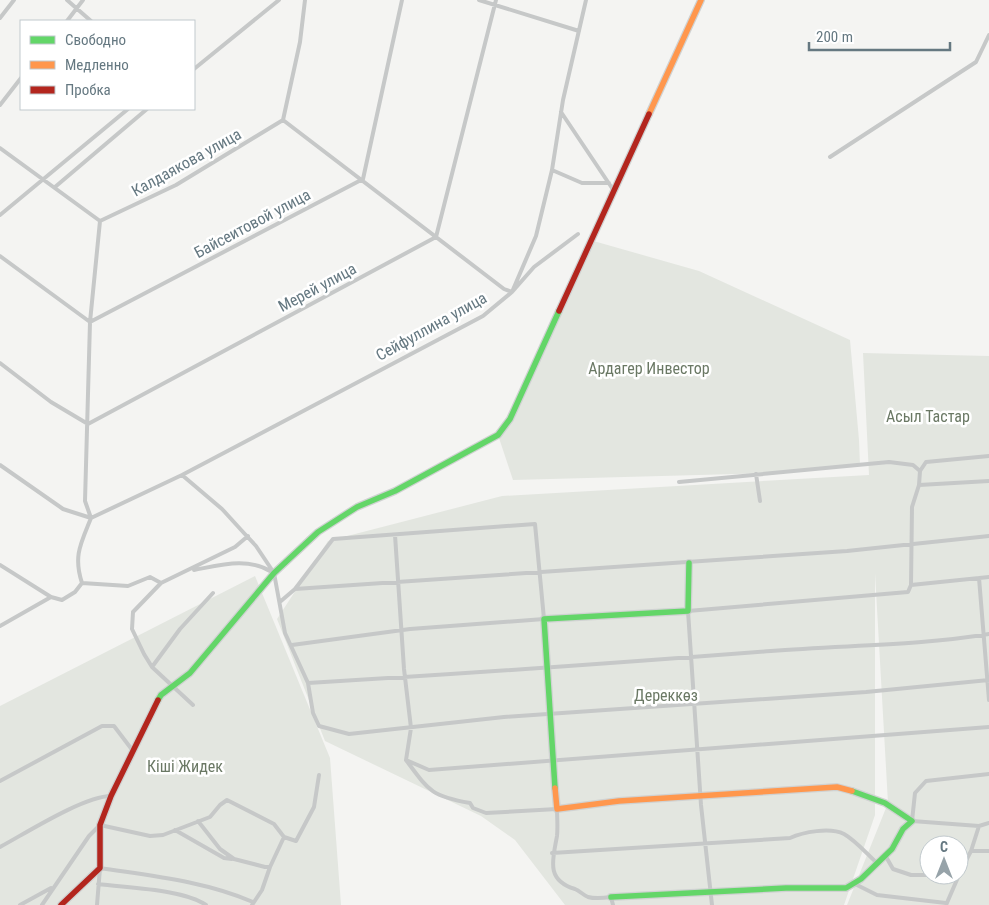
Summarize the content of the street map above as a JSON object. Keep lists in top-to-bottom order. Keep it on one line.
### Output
{"streets":{"street":["Калдаякова улица","Байсеитовой улица","Мерей улица","Сейфуллина улица"]},"parks":["Ардагер Инвестор","Асыл Тастар","Дереккөз","Кіші Жидек"],"legend":["Свободно","Медленно","Пробка"],"scale_bar":"200 m","north":"top"}
